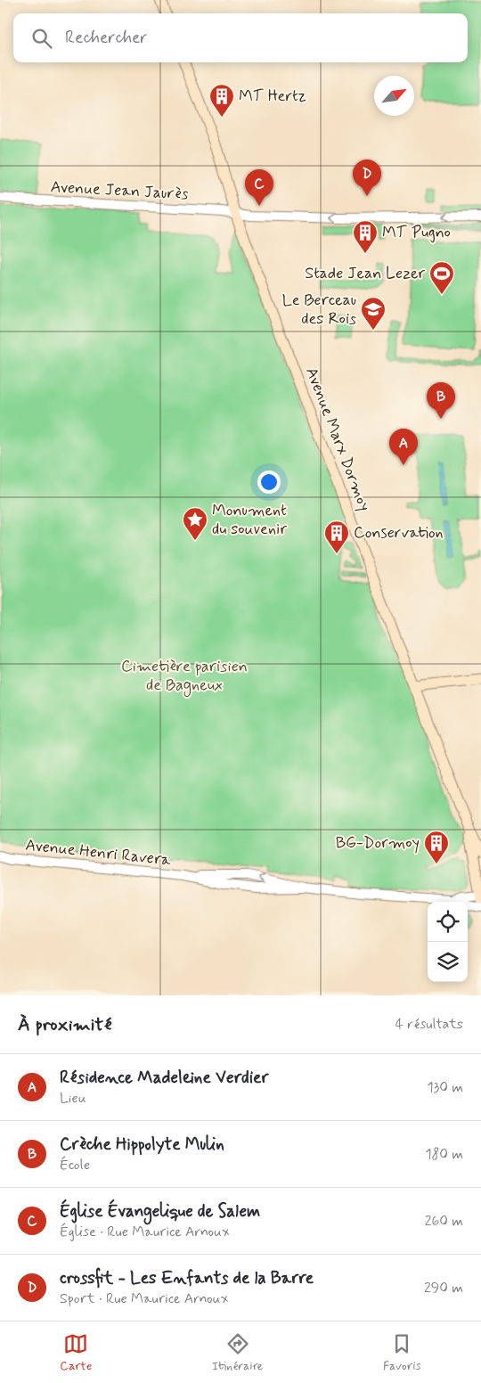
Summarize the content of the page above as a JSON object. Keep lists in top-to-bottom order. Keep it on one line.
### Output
{"streets":{"main road":["Avenue Marx Dormoy"],"street":["Avenue Jean Jaurès","Avenue Henri Ravera"]},"crossings":[["Avenue Jean Jaurès","Avenue Marx Dormoy"],["Avenue Marx Dormoy","Avenue Henri Ravera"]],"one_way":["Avenue Jean Jaurès"],"parks":["Cimetière parisien de Bagneux"],"places":{"building":["MT Hertz","MT Pugno","Conservation","BG-Dormoy"],"sports":["Stade Jean Lezer"],"school or university":["Le Berceau des Rois"],"place":["Monument du souvenir"]},"north":"top right","page":{"search":"Rechercher","pins":["D","C","B","A"],"heading":["À proximité","4 résultats"],"list":[{"mark":"A","name":"Résidence Madeleine Verdier","note":"Lieu","value":"130 m"},{"mark":"B","name":"Crèche Hippolyte Mulin","note":"École","value":"180 m"},{"mark":"C","name":"Église Évangelique de Salem","note":"Église · Rue Maurice Arnoux","value":"260 m"},{"mark":"D","name":"crossfit - Les Enfants de la Barre","note":"Sport · Rue Maurice Arnoux","value":"290 m"}],"nav":["Carte","Itinéraire","Favoris"]}}
